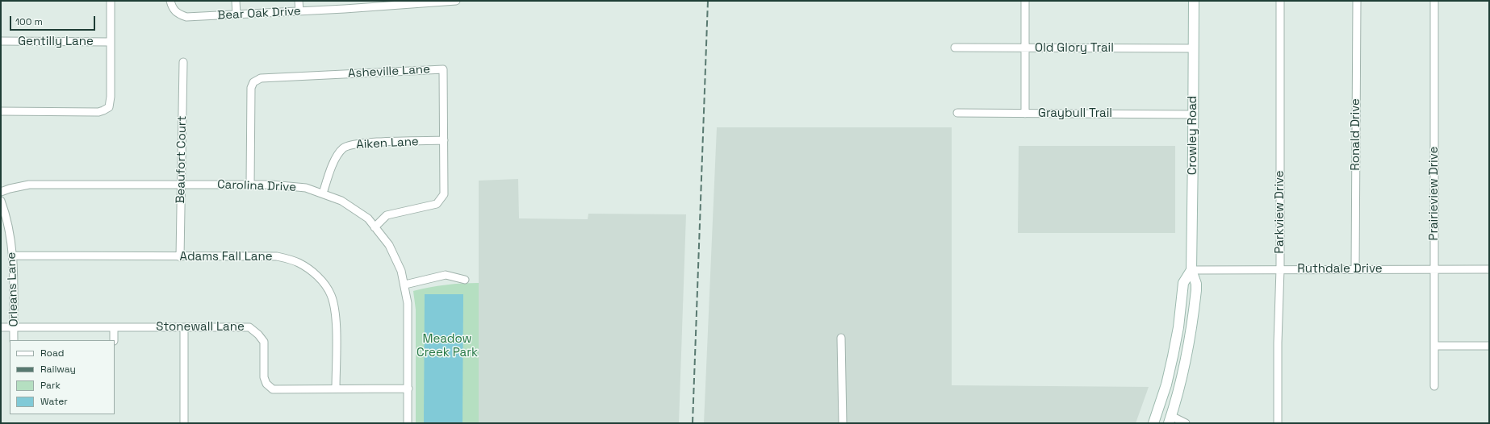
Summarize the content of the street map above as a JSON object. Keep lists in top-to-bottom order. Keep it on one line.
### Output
{"streets":{"main road":["Crowley Road"],"street":["Bear Oak Drive","Gentilly Lane","Old Glory Trail","Asheville Lane","Graybull Trail","Ronald Drive","Aiken Lane","Beaufort Court","Carolina Drive","Prairieview Drive","Parkview Drive","Adams Fall Lane","Ruthdale Drive","Orleans Lane","Stonewall Lane"]},"crossings":[["Old Glory Trail","Crowley Road"],["Asheville Lane","Aiken Lane"],["Asheville Lane","Carolina Drive"],["Graybull Trail","Crowley Road"],["Ronald Drive","Ruthdale Drive"],["Crowley Road","Ruthdale Drive"],["Aiken Lane","Carolina Drive"],["Beaufort Court","Carolina Drive"],["Beaufort Court","Adams Fall Lane"],["Carolina Drive","Stonewall Lane"],["Prairieview Drive","Ruthdale Drive"],["Parkview Drive","Ruthdale Drive"],["Adams Fall Lane","Orleans Lane"],["Adams Fall Lane","Stonewall Lane"],["Orleans Lane","Stonewall Lane"]],"parks":["Meadow Creek Park"],"legend":["Road","Railway","Park","Water"],"scale_bar":"100 m"}
